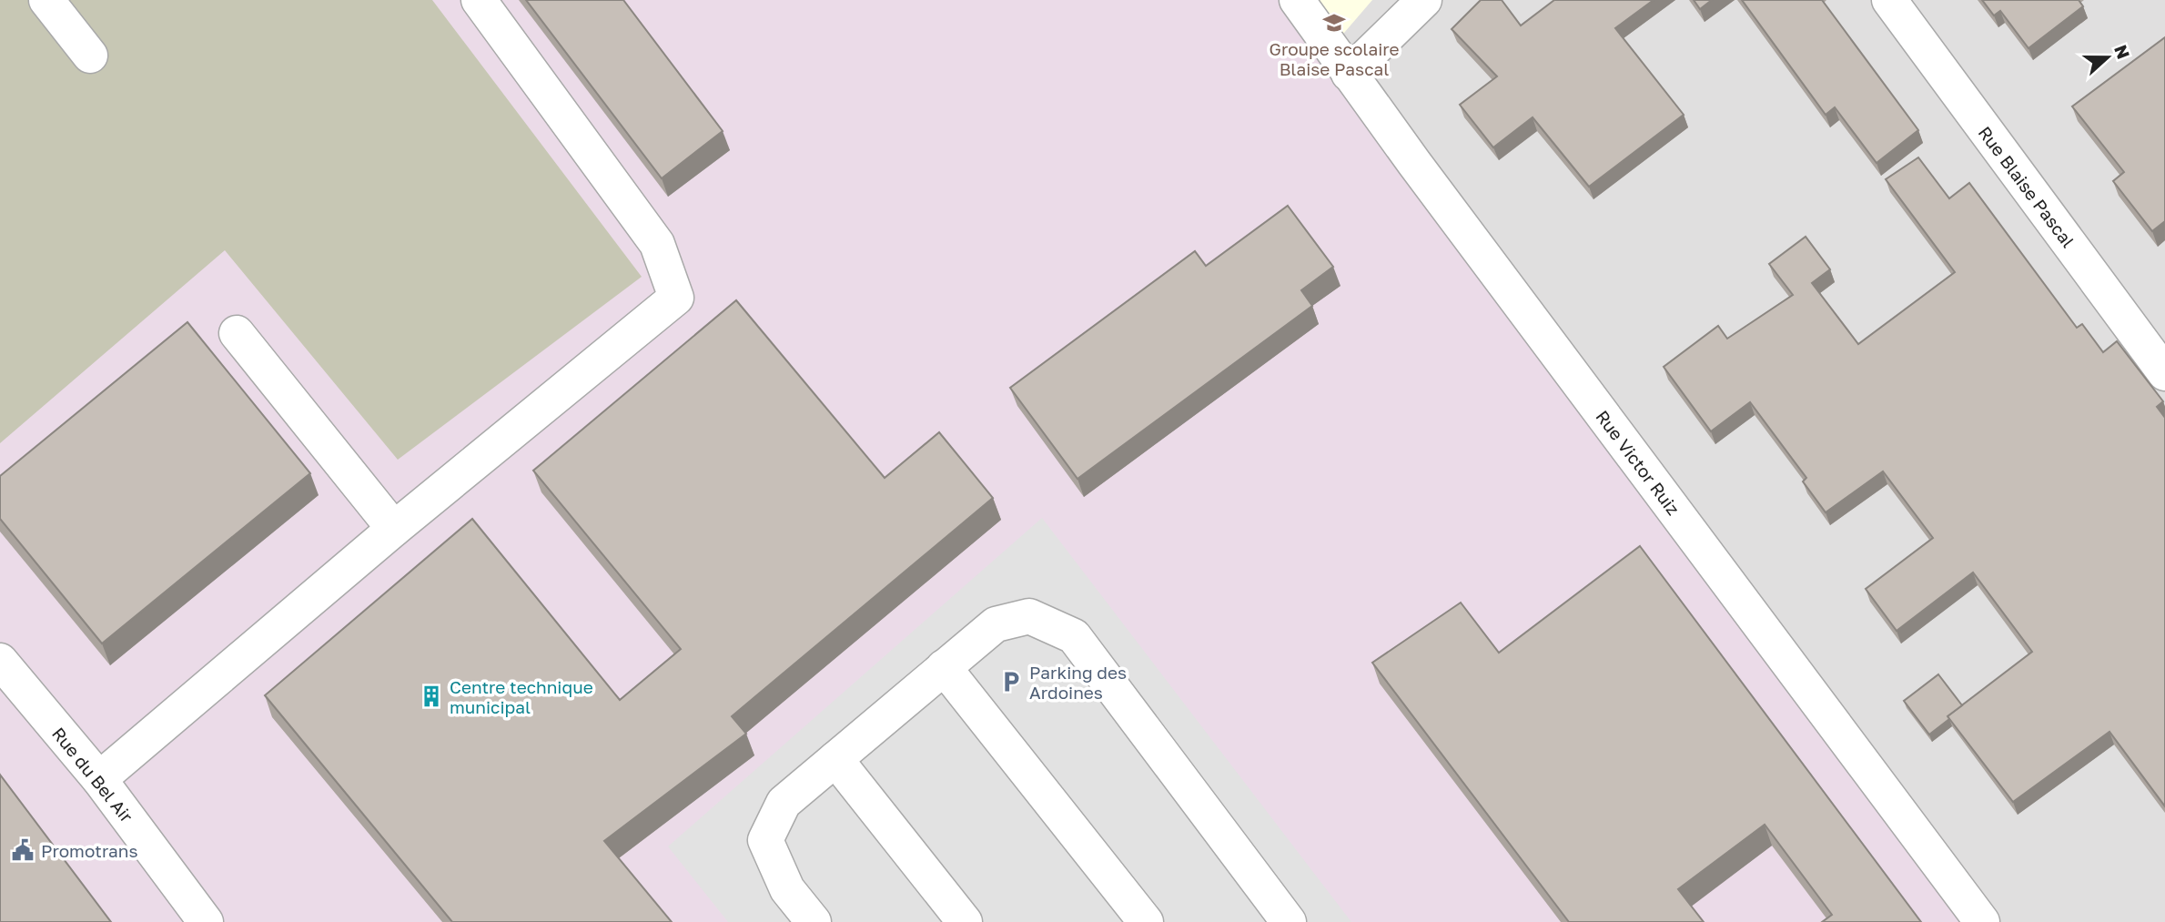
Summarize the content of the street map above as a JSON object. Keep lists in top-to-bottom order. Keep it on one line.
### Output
{"streets":{"street":["Rue Blaise Pascal","Rue Victor Ruiz","Rue du Bel Air"]},"places":{"school or university":["Groupe scolaire Blaise Pascal"],"parking":["Parking des Ardoines"],"building":["Centre technique municipal"],"public building":["Promotrans"]},"north":"right"}
